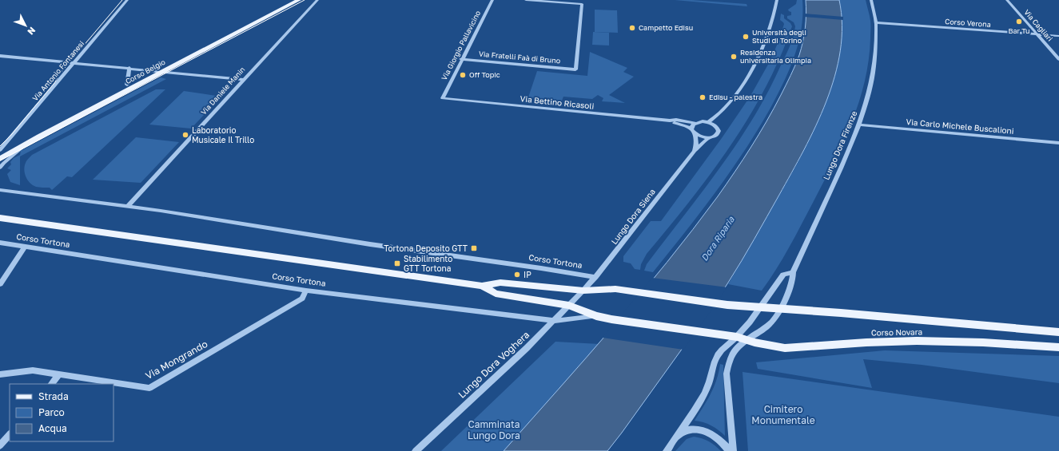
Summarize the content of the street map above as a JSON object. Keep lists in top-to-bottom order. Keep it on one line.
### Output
{"streets":{"main road":["Corso Belgio","Corso Tortona","Corso Novara"],"street":["Corso Verona","Via Cagliari","Via Giorgio Pallavicino","Via Fratelli Faà di Bruno","Via Antonio Fontanesi","Via Daniele Manin","Via Bettino Ricasoli","Via Carlo Michele Buscalioni","Lungo Dora Firenze","Lungo Dora Siena","Via Mongrando","Lungo Dora Voghera"]},"crossings":[["Corso Verona","Via Cagliari"],["Corso Verona","Lungo Dora Firenze"],["Via Giorgio Pallavicino","Via Fratelli Faà di Bruno"],["Via Giorgio Pallavicino","Via Bettino Ricasoli"],["Via Antonio Fontanesi","Corso Belgio"],["Via Daniele Manin","Corso Tortona"],["Via Bettino Ricasoli","Lungo Dora Siena"],["Via Carlo Michele Buscalioni","Lungo Dora Firenze"],["Lungo Dora Firenze","Corso Tortona"],["Lungo Dora Firenze","Corso Novara"],["Lungo Dora Siena","Corso Tortona"],["Lungo Dora Siena","Lungo Dora Voghera"],["Corso Tortona","Corso Novara"],["Corso Tortona","Via Mongrando"],["Corso Tortona","Lungo Dora Voghera"]],"water":["Dora Riparia"],"parks":["Cimitero Monumentale","Camminata Lungo Dora"],"places":{"other":["Bar Tu","Campetto Edisu","Università degli Studi di Torino","Residenza universitaria Olimpia","Off Topic","Edisu - palestra","Laboratorio Musicale Il Trillo","IP"],"transit":["Tortona Deposito GTT","Stabilimento GTT Tortona"]},"legend":["Strada","Parco","Acqua"],"north":"bottom right"}
